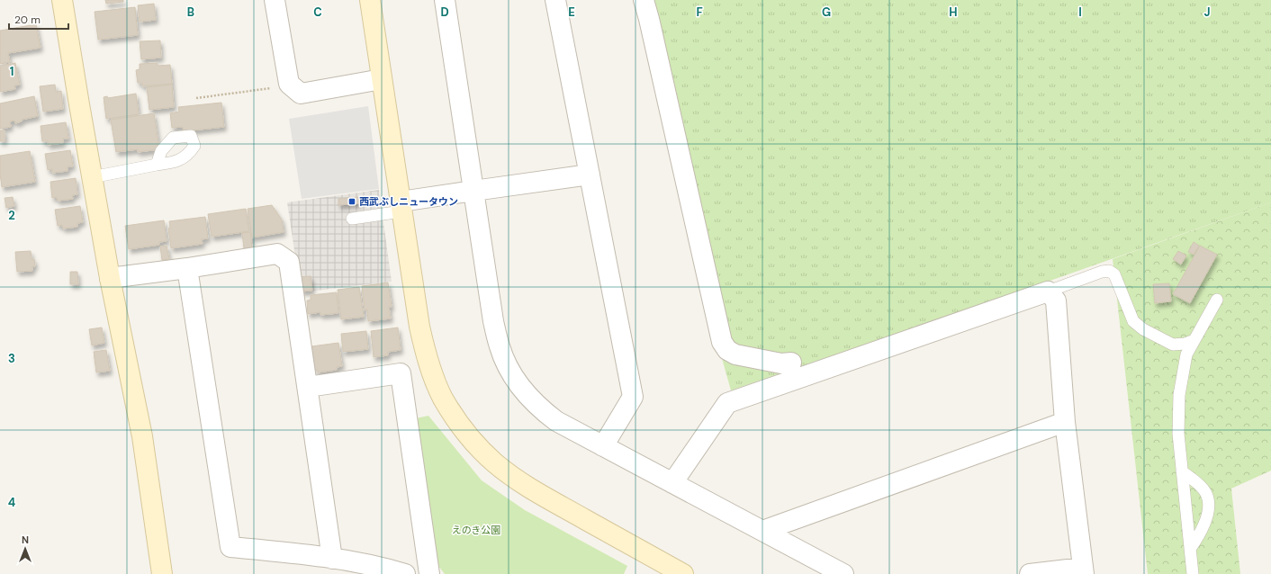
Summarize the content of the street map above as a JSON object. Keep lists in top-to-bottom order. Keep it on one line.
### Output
{"parks":["えのき公園"],"places":{"transit":["西武ぶしニュータウン"]},"scale_bar":"20 m","north":"top","grid":{"columns":["B","C","D","E","F","G","H","I","J"],"rows":["1","2","3","4"]}}
